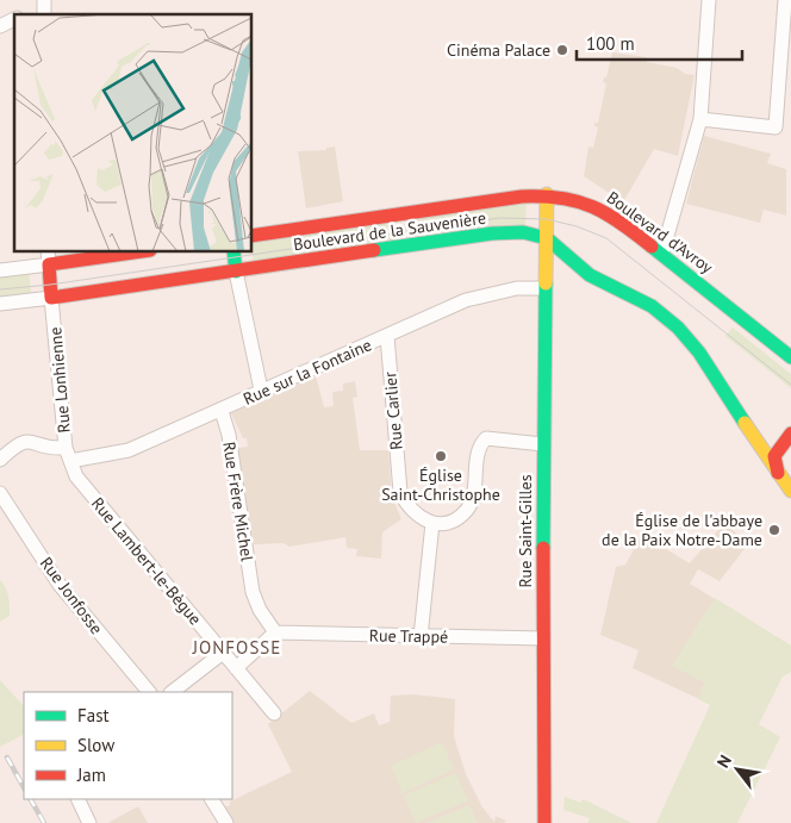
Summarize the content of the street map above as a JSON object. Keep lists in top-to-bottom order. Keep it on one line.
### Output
{"streets":{"street":["Boulevard de la Sauvenière","Boulevard d'Avroy","Rue sur la Fontaine","Rue Lonhienne","Rue Carlier","Rue Frère Michel","Rue Saint-Gilles","Rue Lambert-le-Bègue","Rue Jonfosse","Rue Trappé"]},"crossings":[["Boulevard de la Sauvenière","Boulevard d'Avroy"],["Boulevard de la Sauvenière","Rue Lonhienne"],["Boulevard de la Sauvenière","Rue Saint-Gilles"],["Rue sur la Fontaine","Rue Lonhienne"],["Rue sur la Fontaine","Rue Carlier"],["Rue sur la Fontaine","Rue Frère Michel"],["Rue sur la Fontaine","Rue Saint-Gilles"],["Rue sur la Fontaine","Rue Lambert-le-Bègue"],["Rue Lonhienne","Rue Lambert-le-Bègue"],["Rue Frère Michel","Rue Trappé"],["Rue Saint-Gilles","Rue Trappé"]],"districts":["JONFOSSE"],"places":["Cinéma Palace","Église Saint-Christophe","Église de l'abbaye de la Paix Notre-Dame"],"legend":["Fast","Slow","Jam"],"scale_bar":"100 m","north":"top left"}
